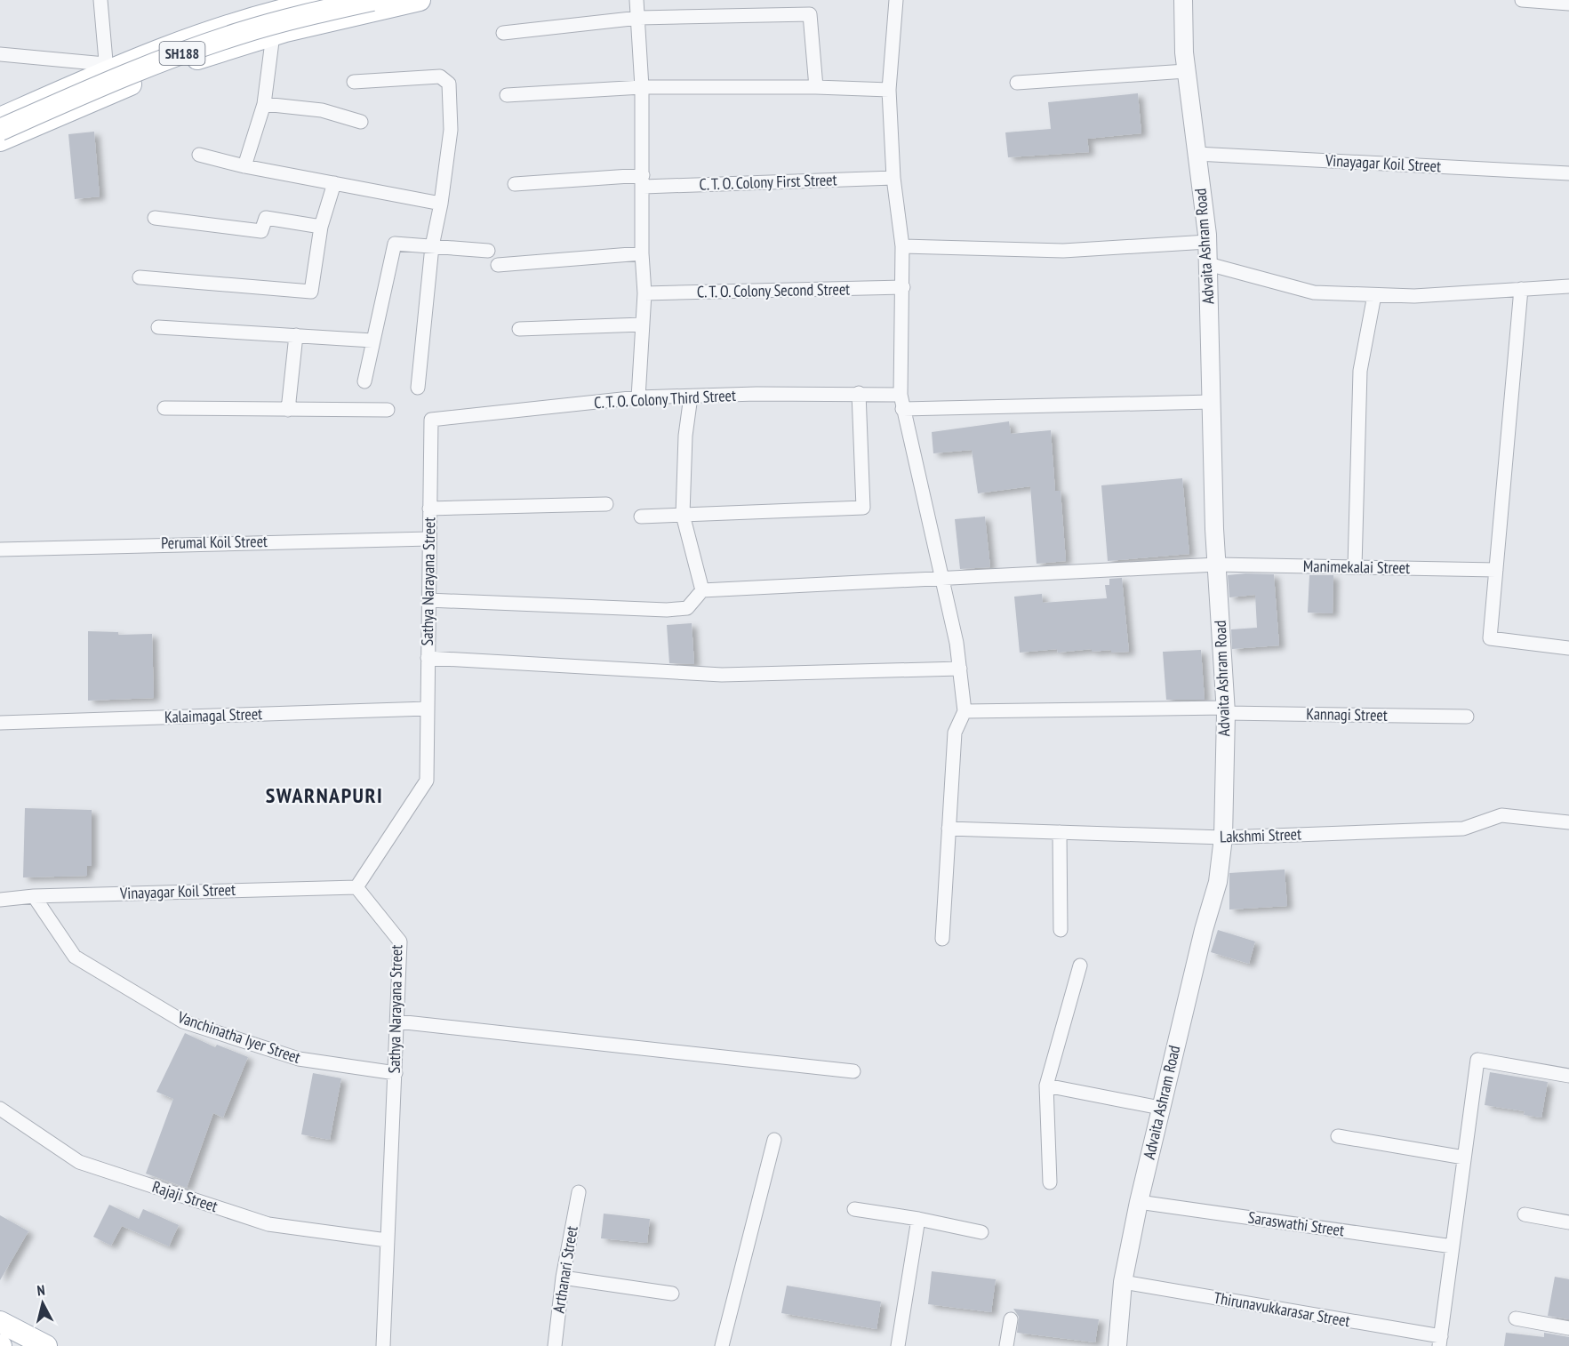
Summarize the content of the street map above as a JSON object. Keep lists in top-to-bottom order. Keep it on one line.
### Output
{"streets":{"main road":["SH188"],"street":["Vinayagar Koil Street","C. T. O. Colony First Street","Advaita Ashram Road","C. T. O. Colony Second Street","C. T. O. Colony Third Street","Perumal Koil Street","Manimekalai Street","Sathya Narayana Street","Kannagi Street","Kalaimagal Street","Lakshmi Street","Vanchinatha Iyer Street","Rajaji Street","Saraswathi Street","Arthanari Street","Thirunavukkarasar Street"]},"crossings":[["Vinayagar Koil Street","Advaita Ashram Road"],["Vinayagar Koil Street","Sathya Narayana Street"],["Vinayagar Koil Street","Vanchinatha Iyer Street"],["Advaita Ashram Road","Manimekalai Street"],["Advaita Ashram Road","Kannagi Street"],["Advaita Ashram Road","Lakshmi Street"],["Advaita Ashram Road","Saraswathi Street"],["Advaita Ashram Road","Thirunavukkarasar Street"],["C. T. O. Colony Third Street","Sathya Narayana Street"],["Perumal Koil Street","Sathya Narayana Street"],["Sathya Narayana Street","Kalaimagal Street"],["Sathya Narayana Street","Vanchinatha Iyer Street"],["Sathya Narayana Street","Rajaji Street"]],"districts":["SWARNAPURI"],"north":"top"}
